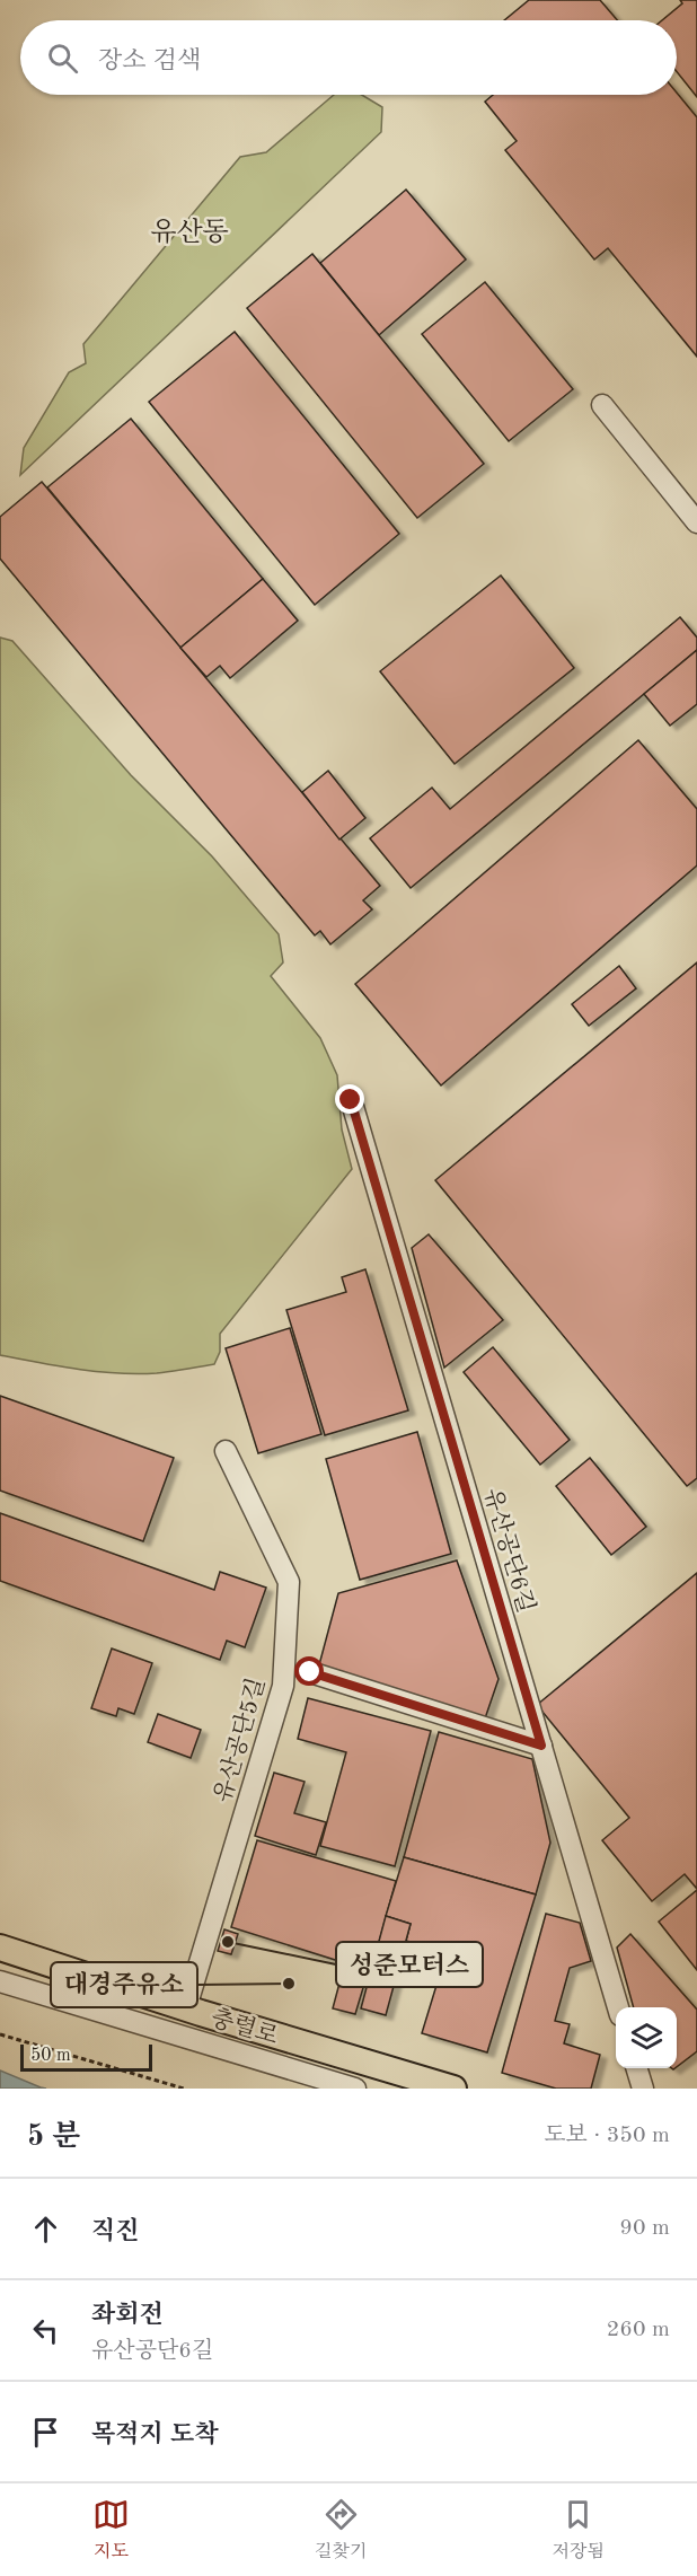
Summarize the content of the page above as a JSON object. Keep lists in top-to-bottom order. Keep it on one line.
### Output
{"streets":{"main road":["충렬로"],"street":["유산공단6길","유산공단5길"]},"crossings":[["유산공단5길","충렬로"]],"districts":["유산동"],"places":["성준모터스","대경주유소"],"scale_bar":"50 m","page":{"search":"장소 검색","scale":"50 m","heading":["5 분","도보 · 350 m"],"list":[["직진","90 m"],["좌회전","유산공단6길","260 m"],"목적지 도착"],"nav":["지도","길찾기","저장됨"]}}
